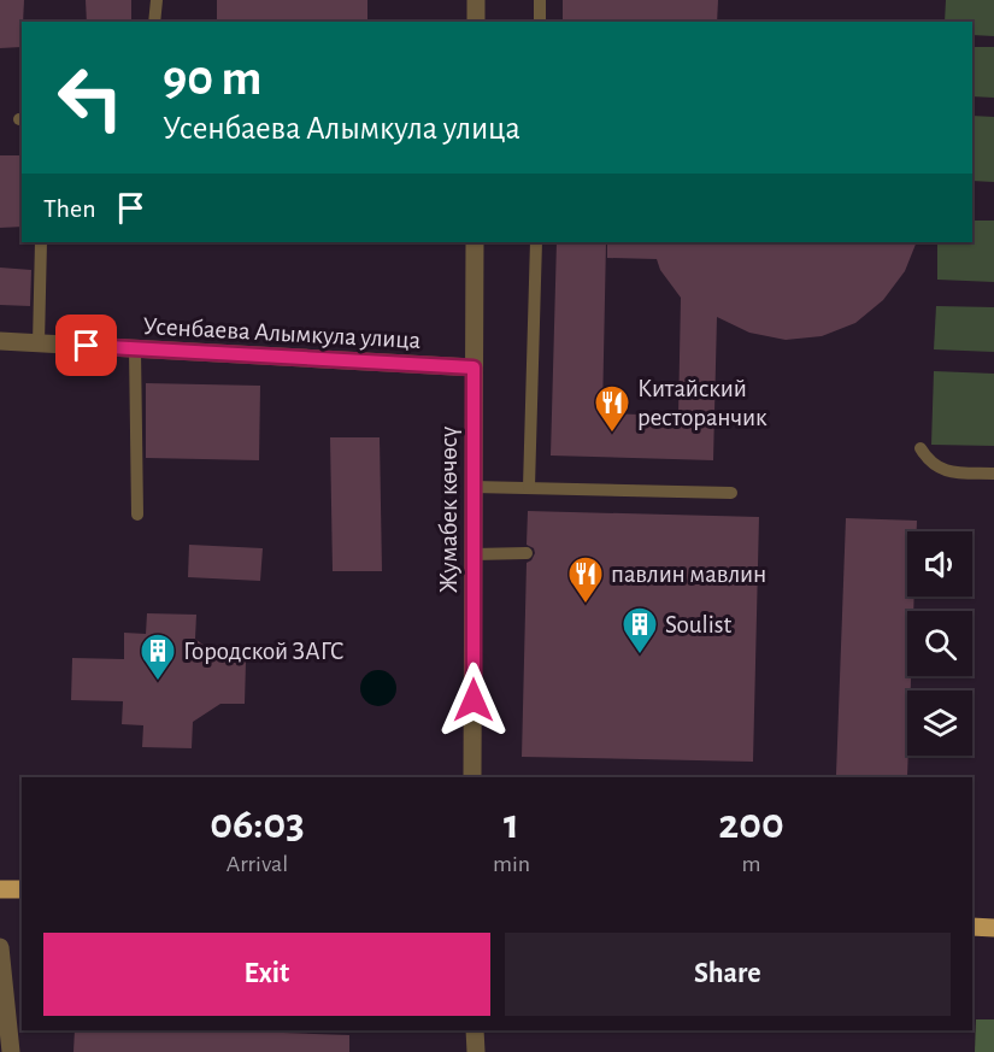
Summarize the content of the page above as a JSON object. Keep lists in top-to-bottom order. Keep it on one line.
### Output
{"streets":{"street":["Усенбаева Алымкула улица","Жумабек көчөсү"]},"crossings":[["Усенбаева Алымкула улица","Жумабек көчөсү"]],"places":{"restaurant":["Китайский ресторанчик","павлин мавлин"],"building":["Soulist","Городской ЗАГС"]},"page":{"turn":["90 m","Усенбаева Алымкула улица"],"then":"Then","eta":["06:03","Arrival","1","min","200","m"],"buttons":["Exit","Share"]}}
